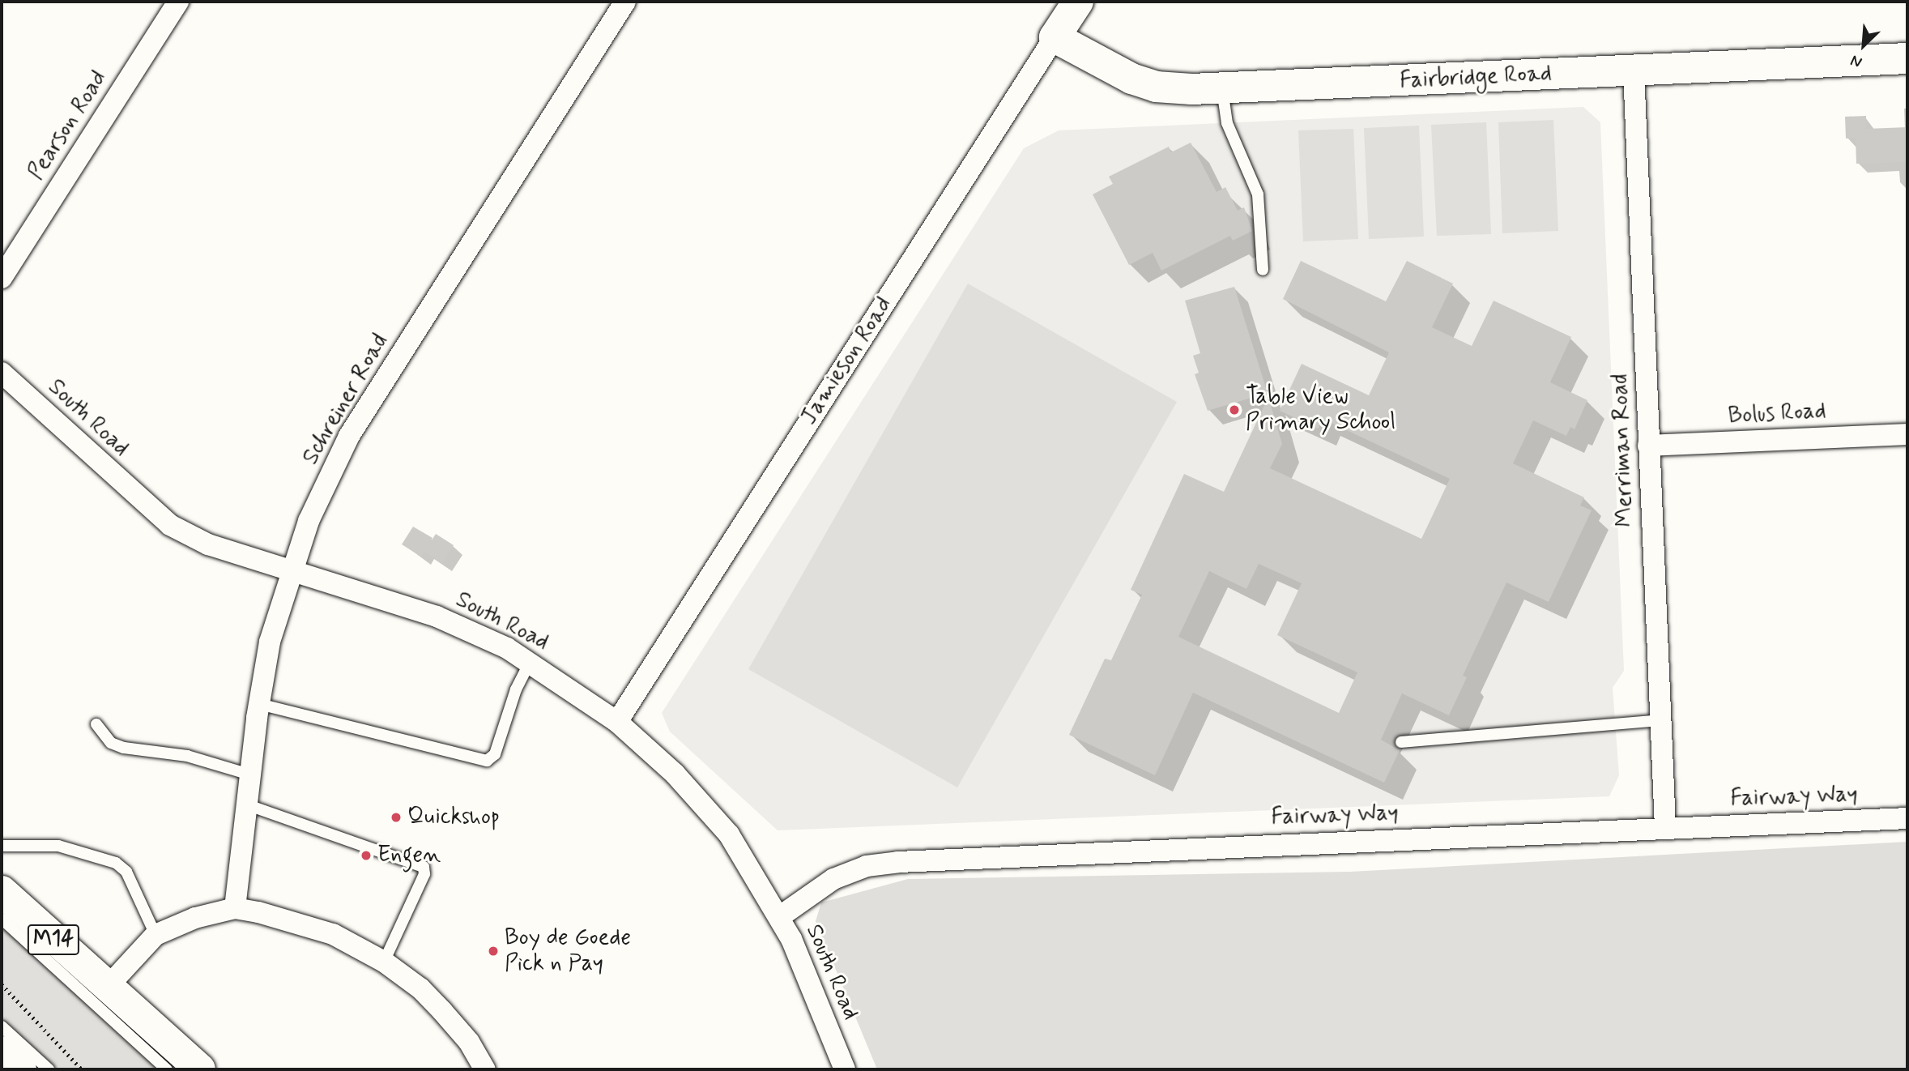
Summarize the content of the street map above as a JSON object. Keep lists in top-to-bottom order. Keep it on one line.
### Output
{"streets":{"street":["Fairbridge Road","Pearson Road","Jamieson Road","Schreiner Road","Bolus Road","South Road","Merriman Road","Fairway Way","M14"]},"crossings":[["Fairbridge Road","Jamieson Road"],["Fairbridge Road","Merriman Road"],["Jamieson Road","South Road"],["Schreiner Road","South Road"],["Bolus Road","Merriman Road"],["South Road","Fairway Way"],["Merriman Road","Fairway Way"]],"places":["Table View Primary School","Quickshop","Engen","Boy de Goede Pick n Pay"],"north":"bottom left"}
